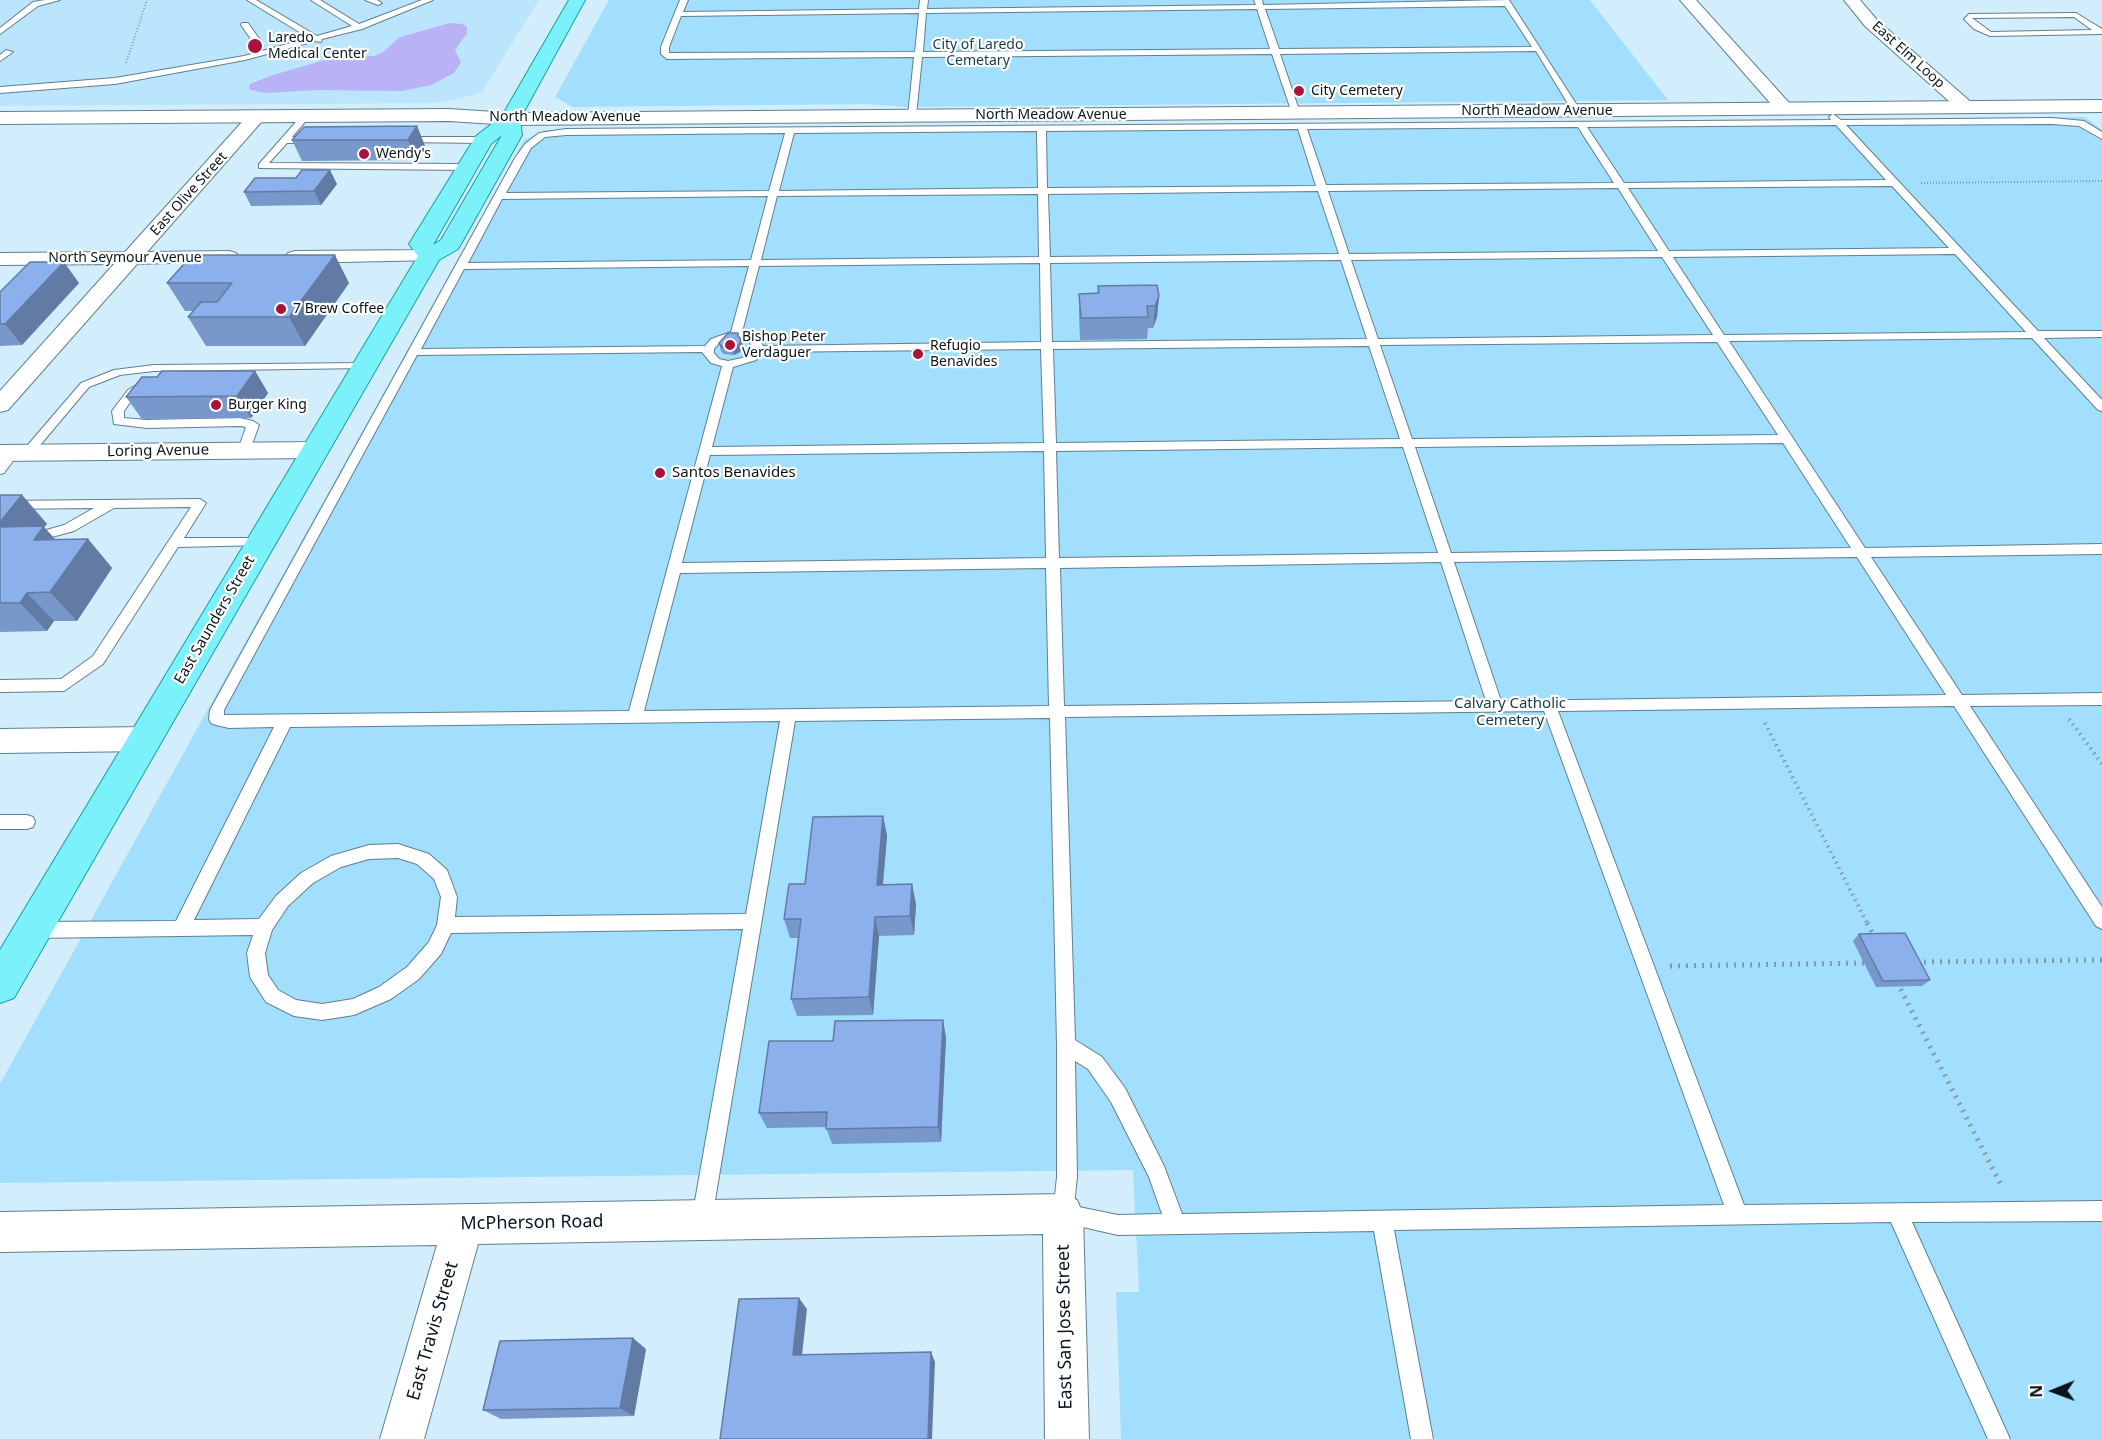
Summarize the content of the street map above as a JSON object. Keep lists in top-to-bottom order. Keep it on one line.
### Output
{"streets":{"main road":["North Meadow Avenue","East Saunders Street"],"street":["East Elm Loop","East Olive Street","North Seymour Avenue","Loring Avenue","McPherson Road","East San Jose Street","East Travis Street"]},"crossings":[["East Elm Loop","North Meadow Avenue"],["North Meadow Avenue","East Olive Street"],["North Meadow Avenue","East Saunders Street"],["East Olive Street","North Seymour Avenue"],["Loring Avenue","East Saunders Street"],["McPherson Road","East San Jose Street"],["McPherson Road","East Travis Street"]],"parks":["City of Laredo Cemetary","Calvary Catholic Cemetery"],"places":["Laredo Medical Center","City Cemetery","Wendy's","7 Brew Coffee","Bishop Peter Verdaguer","Refugio Benavides","Burger King","Santos Benavides"],"north":"left"}
